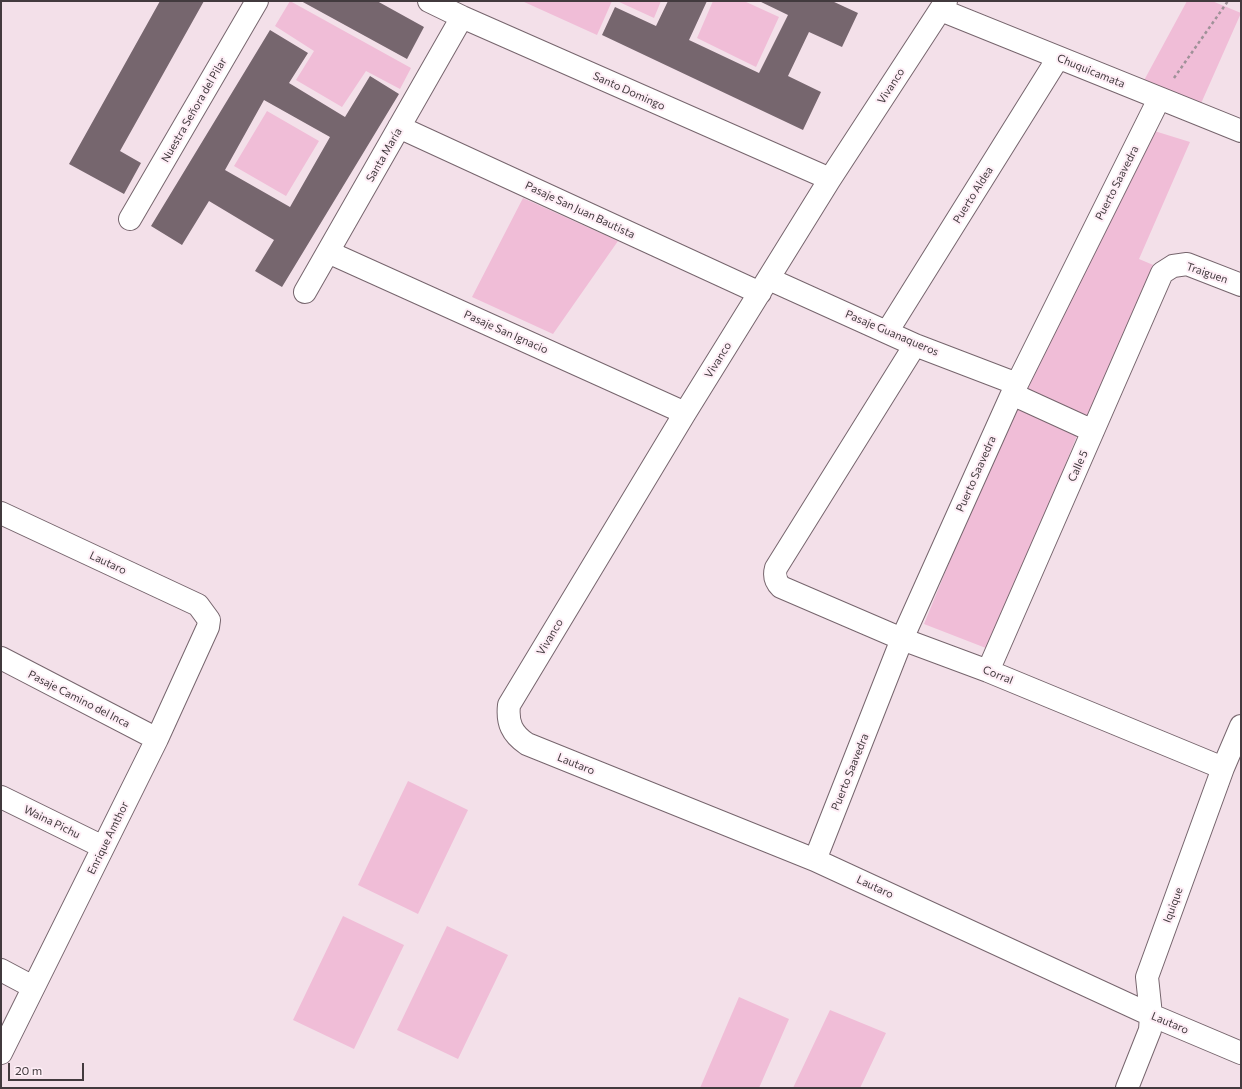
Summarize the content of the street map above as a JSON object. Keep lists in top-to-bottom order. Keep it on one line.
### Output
{"streets":{"street":["Chuquicamata","Vivanco","Santo Domingo","Nuestra Señora del Pilar","Santa María","Puerto Saavedra","Puerto Aldea","Pasaje San Juan Bautista","Traiguen","Pasaje San Ignacio","Pasaje Guanaqueros","Calle 5","Lautaro","Corral","Pasaje Camino del Inca","Waina Pichu","Enrique Amthor","Iquique"]},"crossings":[["Chuquicamata","Vivanco"],["Chuquicamata","Puerto Saavedra"],["Chuquicamata","Puerto Aldea"],["Vivanco","Santo Domingo"],["Vivanco","Pasaje San Juan Bautista"],["Vivanco","Pasaje San Ignacio"],["Vivanco","Pasaje Guanaqueros"],["Vivanco","Lautaro"],["Santo Domingo","Santa María"],["Santa María","Pasaje San Juan Bautista"],["Santa María","Pasaje San Ignacio"],["Puerto Saavedra","Pasaje Guanaqueros"],["Puerto Saavedra","Lautaro"],["Puerto Saavedra","Corral"],["Puerto Aldea","Pasaje Guanaqueros"],["Pasaje San Juan Bautista","Pasaje Guanaqueros"],["Traiguen","Calle 5"],["Pasaje Guanaqueros","Calle 5"],["Pasaje Guanaqueros","Corral"],["Calle 5","Corral"],["Lautaro","Enrique Amthor"],["Lautaro","Iquique"],["Corral","Iquique"],["Pasaje Camino del Inca","Enrique Amthor"],["Waina Pichu","Enrique Amthor"]],"scale_bar":"20 m"}
